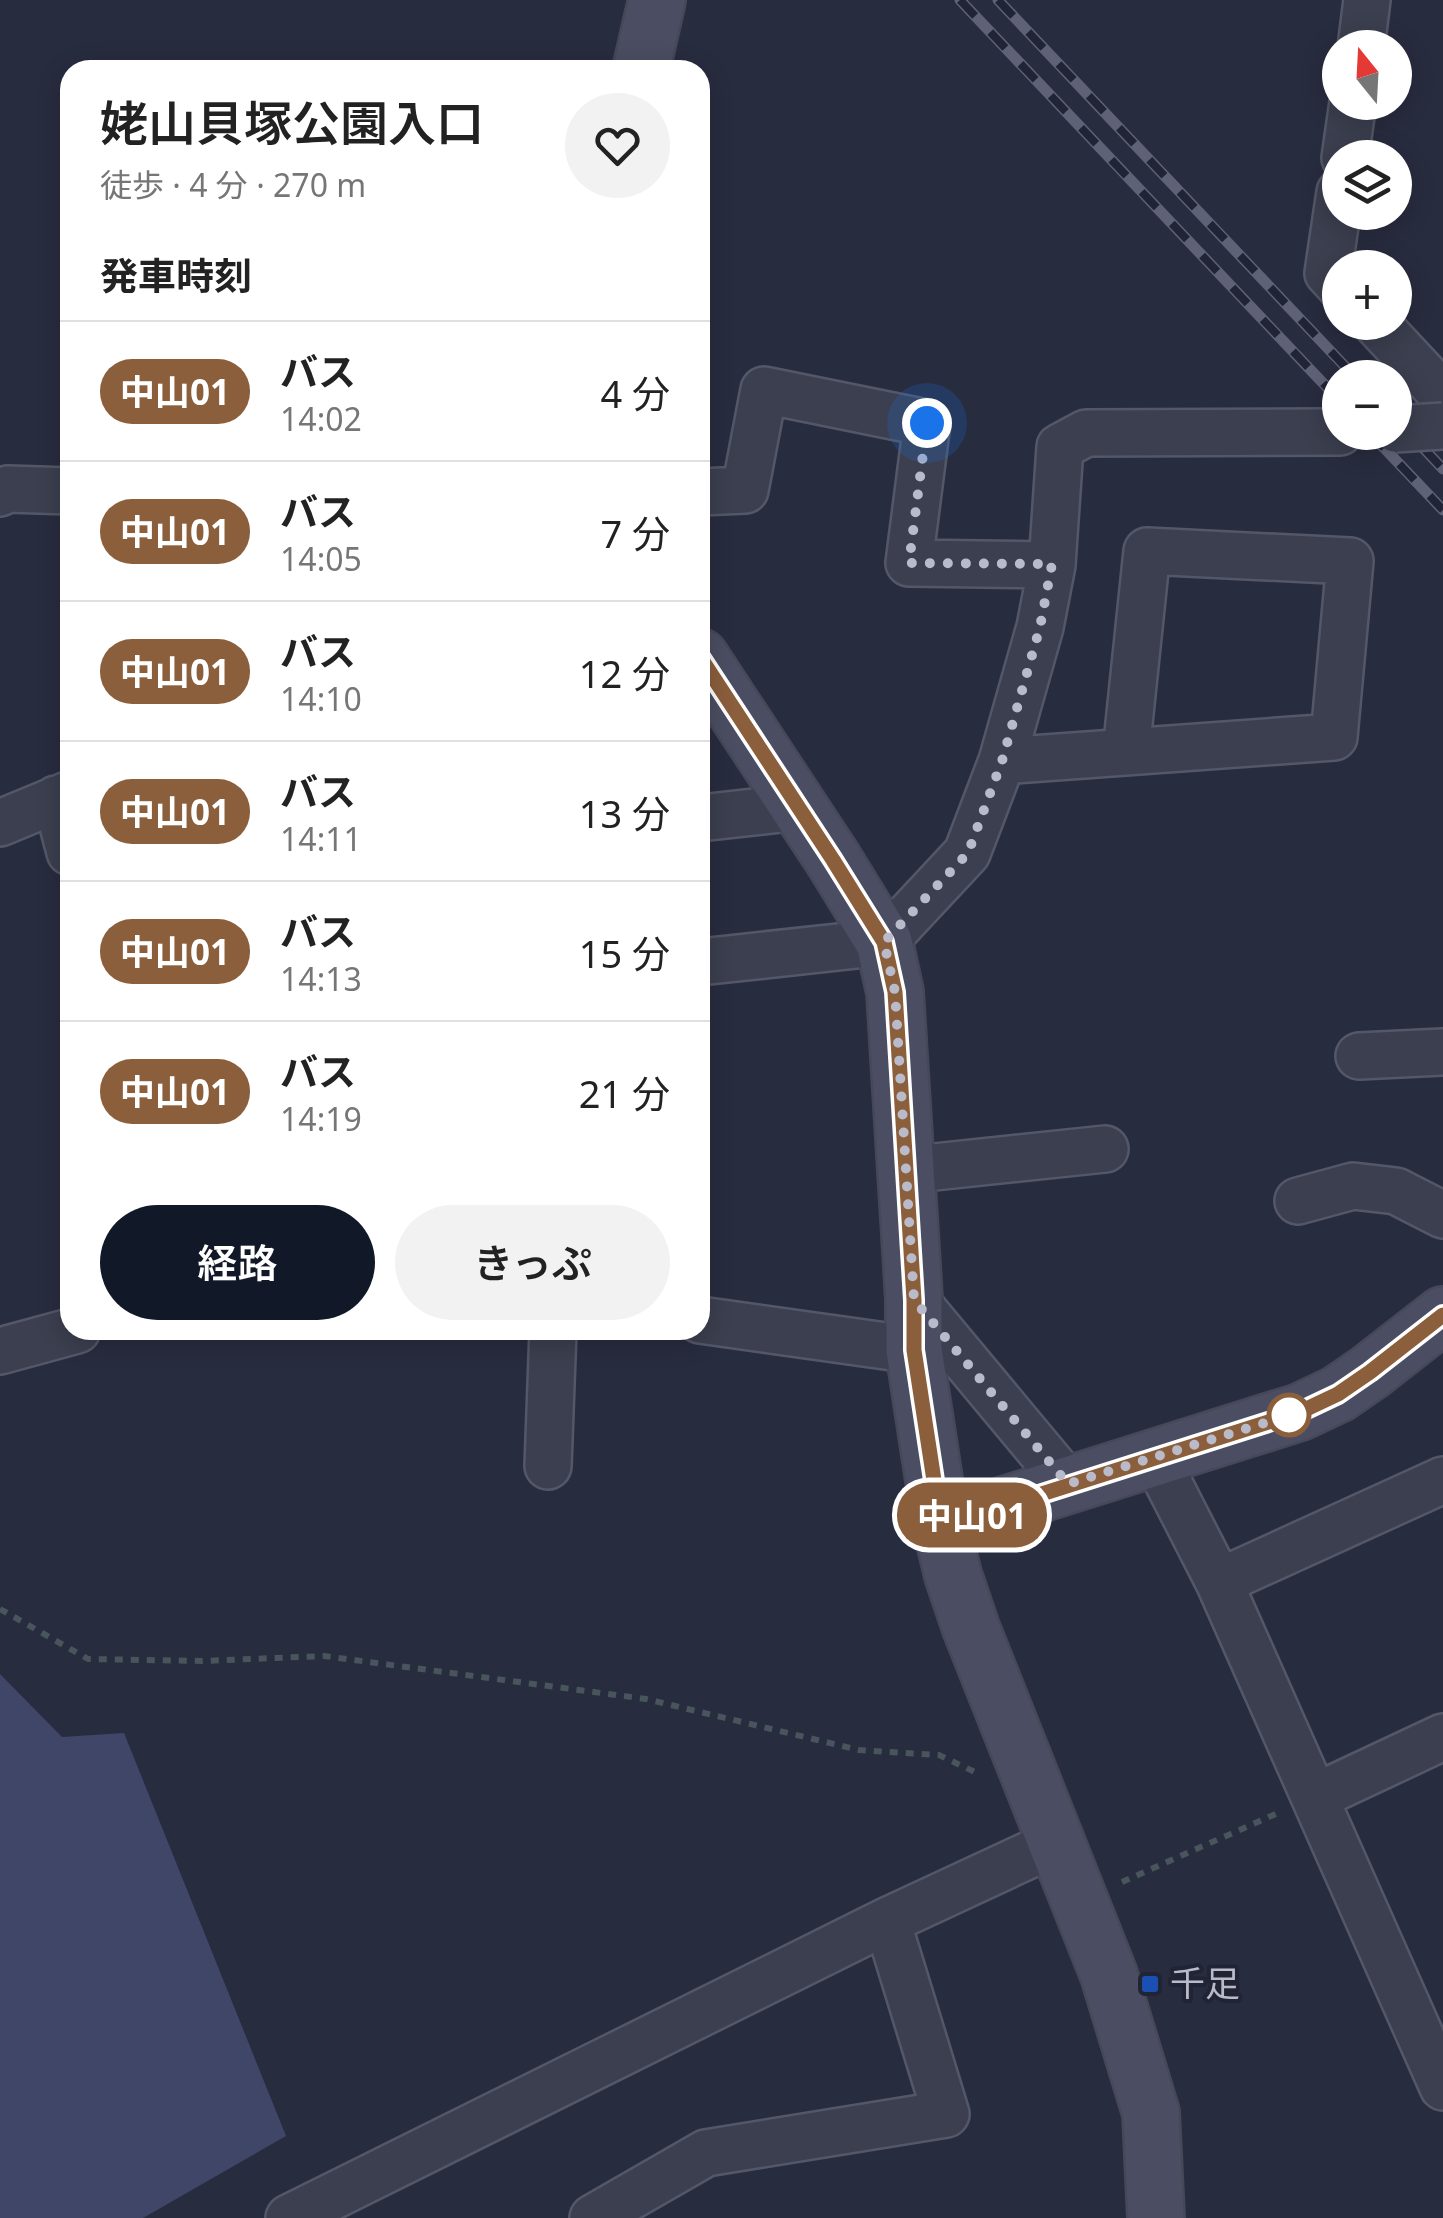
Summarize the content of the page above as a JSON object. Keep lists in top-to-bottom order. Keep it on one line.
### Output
{"places":{"transit":["千足"]},"lines":["bus line 中山01"],"north":"top","page":{"on_map":"中山01","map_buttons":["+","−"],"heading":[["姥山貝塚公園入口","徒歩 · 4 分 · 270 m"],"発車時刻"],"list":[{"mark":"中山01","name":"バス","note":"14:02","value":"4 分"},{"mark":"中山01","name":"バス","note":"14:05","value":"7 分"},{"mark":"中山01","name":"バス","note":"14:10","value":"12 分"},{"mark":"中山01","name":"バス","note":"14:11","value":"13 分"},{"mark":"中山01","name":"バス","note":"14:13","value":"15 分"},{"mark":"中山01","name":"バス","note":"14:19","value":"21 分"}],"buttons":["経路","きっぷ"]}}
